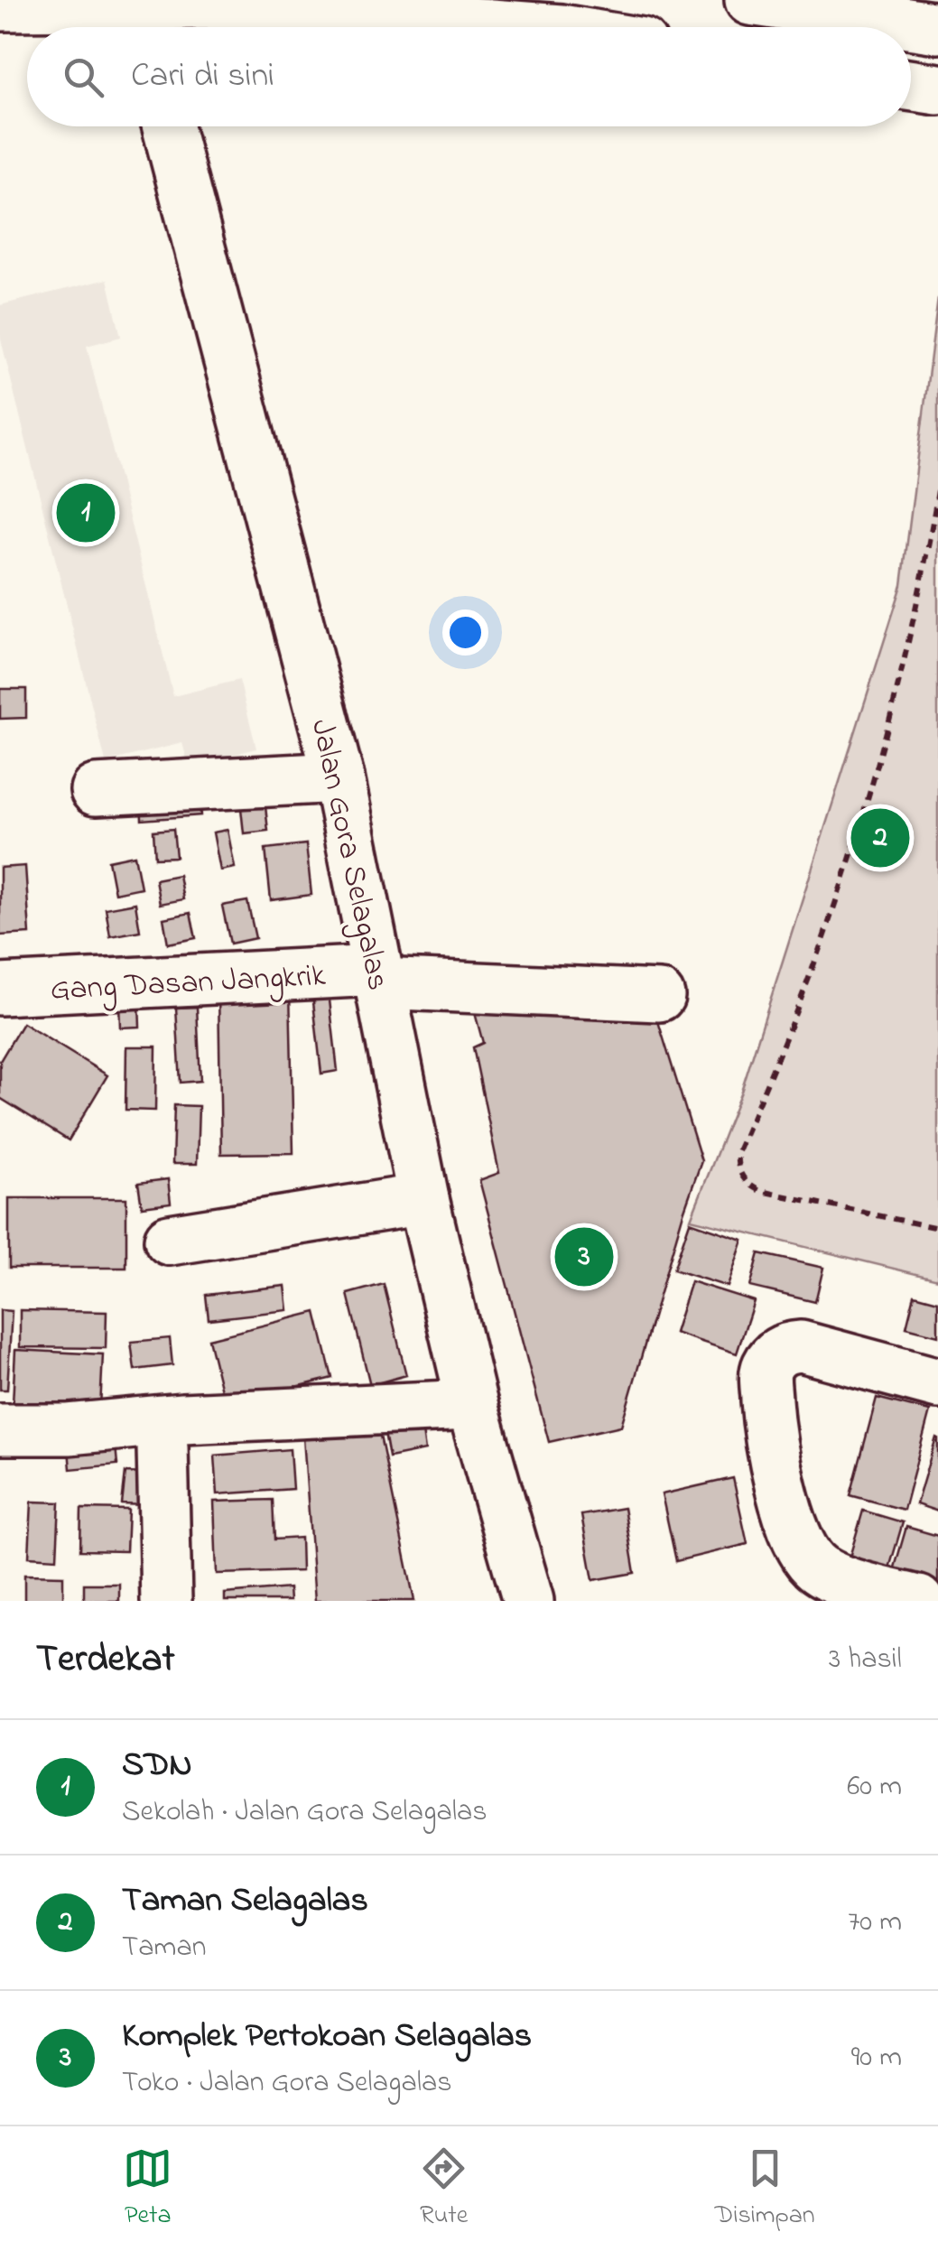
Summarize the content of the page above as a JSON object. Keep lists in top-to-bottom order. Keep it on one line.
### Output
{"streets":{"main road":["Jalan Gora Selagalas","Gang Dasan Jangkrik"]},"crossings":[["Jalan Gora Selagalas","Gang Dasan Jangkrik"]],"page":{"search":"Cari di sini","pins":["1","2","3"],"heading":["Terdekat","3 hasil"],"list":[{"mark":"1","name":"SDN","note":"Sekolah · Jalan Gora Selagalas","value":"60 m"},{"mark":"2","name":"Taman Selagalas","note":"Taman","value":"70 m"},{"mark":"3","name":"Komplek Pertokoan Selagalas","note":"Toko · Jalan Gora Selagalas","value":"90 m"}],"nav":["Peta","Rute","Disimpan"]}}
